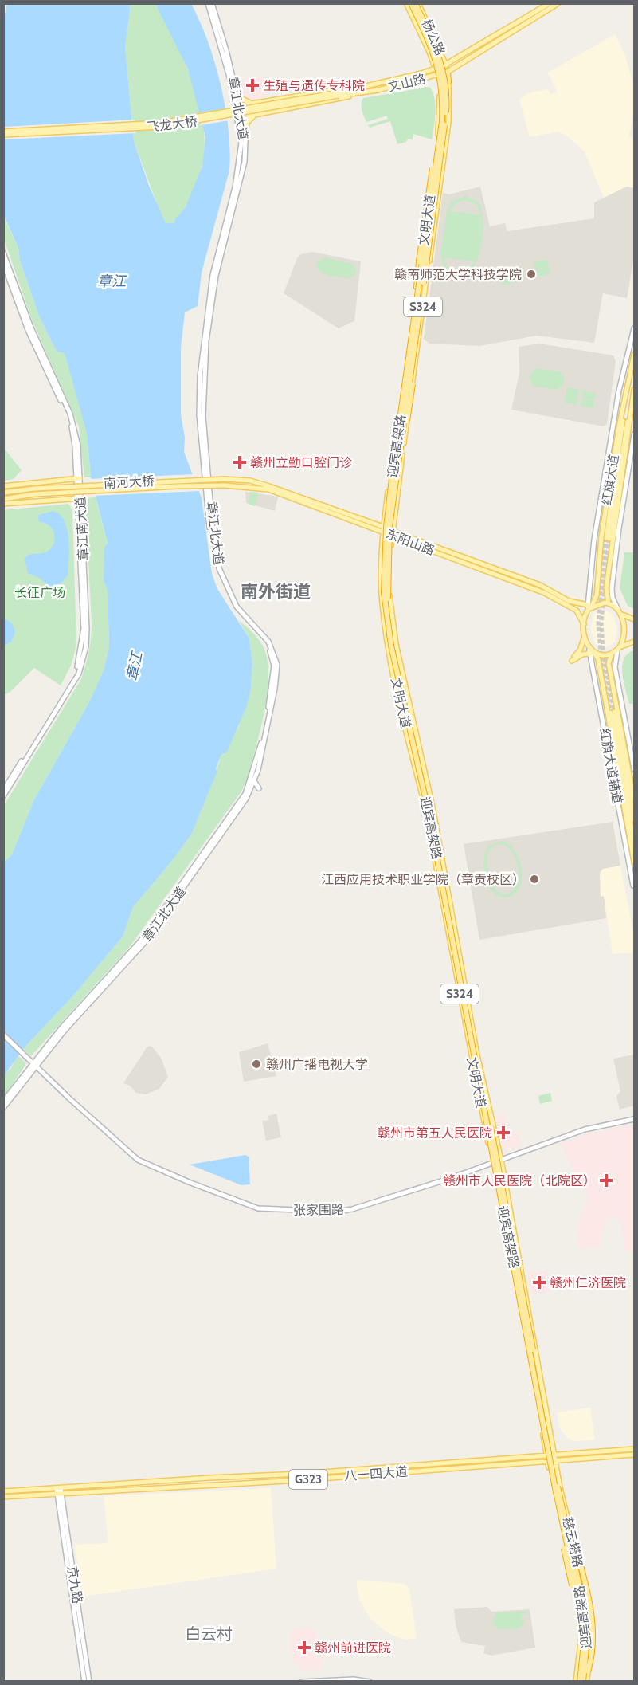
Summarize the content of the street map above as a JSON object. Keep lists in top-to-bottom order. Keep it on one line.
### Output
{"streets":{"highway":["文明大道","S324","迎宾高架路"],"main road":["杨公路","文山路","章江北大道","飞龙大桥","红旗大道","南河大桥","章江南大道","东阳山路","红旗大道辅道","张家围路","八一四大道","G323","京九路"]},"crossings":[["杨公路","文山路"],["杨公路","文明大道"],["杨公路","迎宾高架路"],["文山路","飞龙大桥"],["文山路","文明大道"],["章江北大道","张家围路"],["文明大道","东阳山路"],["文明大道","张家围路"],["文明大道","八一四大道"],["红旗大道","东阳山路"],["红旗大道","红旗大道辅道"],["南河大桥","东阳山路"],["东阳山路","红旗大道辅道"],["八一四大道","京九路"]],"districts":["南外街道","白云村"],"water":["章江"],"parks":["长征广场"],"places":{"health":["生殖与遗传专科院","赣州立勤口腔门诊","赣州市第五人民医院","赣州市人民医院（北院区）","赣州仁济医院","赣州前进医院"],"other":["赣南师范大学科技学院","江西应用技术职业学院（章贡校区）","赣州广播电视大学"]}}
